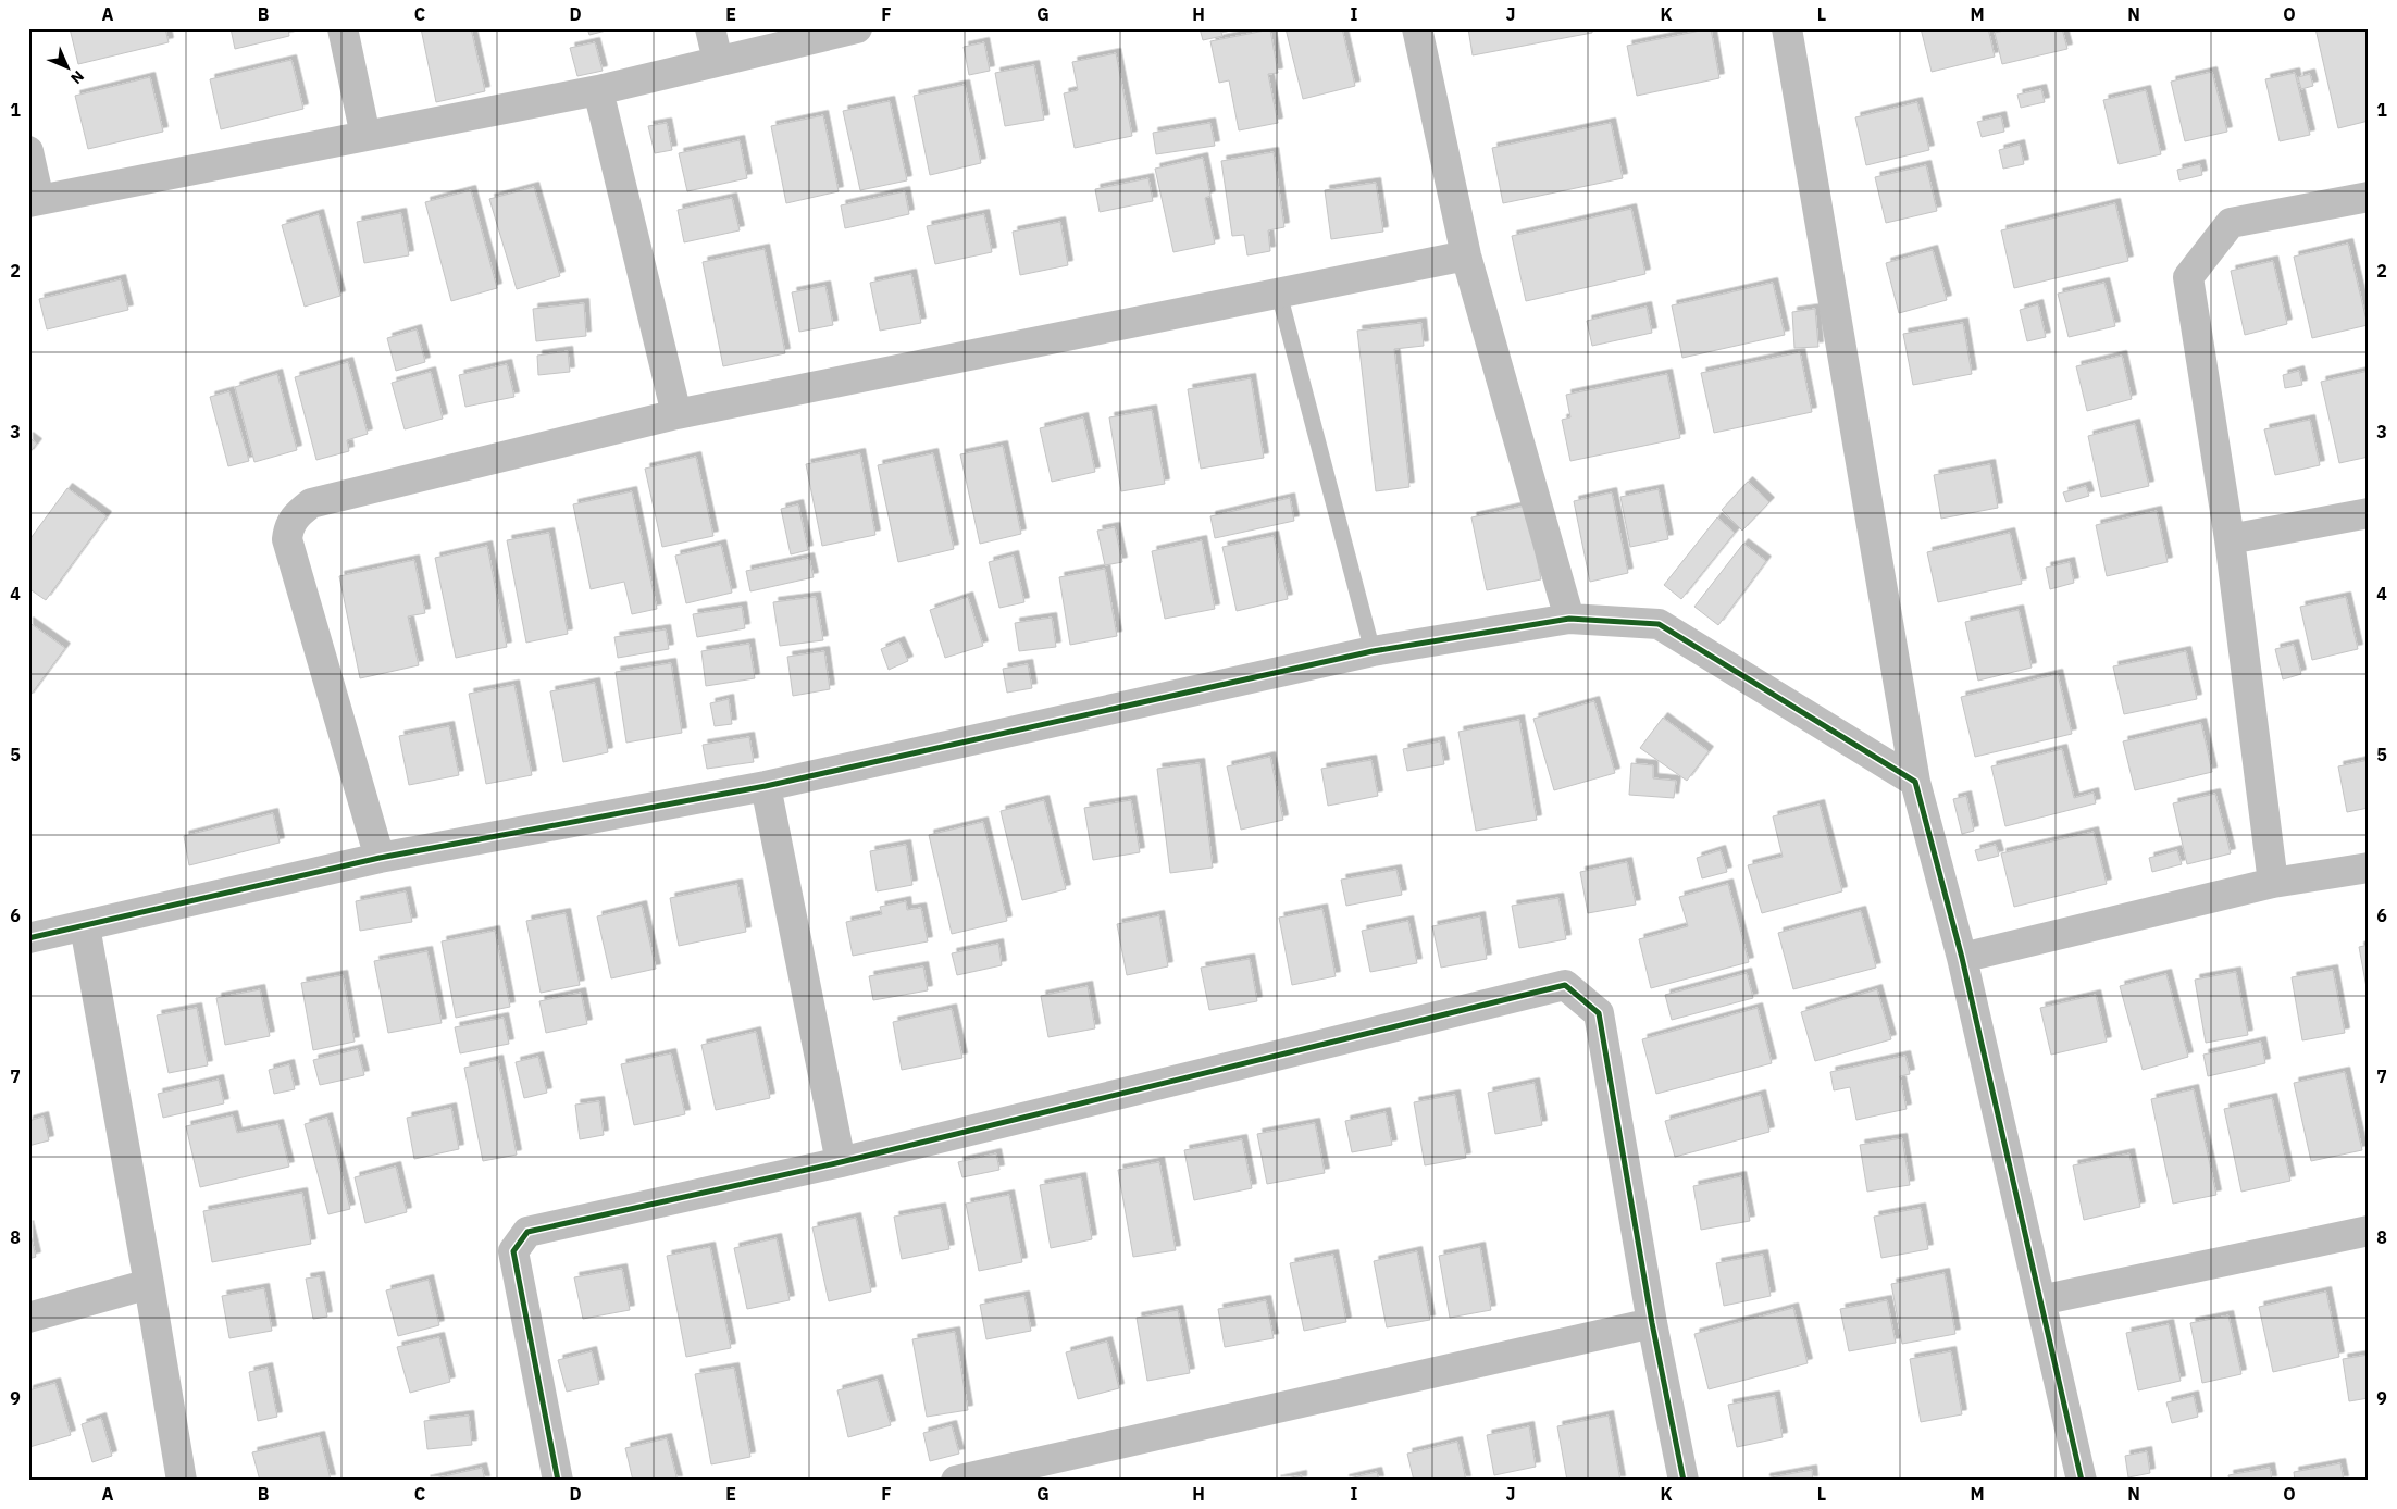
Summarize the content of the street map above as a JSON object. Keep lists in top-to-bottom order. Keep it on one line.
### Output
{"north":"bottom right","grid":{"columns":["A","B","C","D","E","F","G","H","I","J","K","L","M","N","O"],"rows":["1","2","3","4","5","6","7","8","9"]}}
